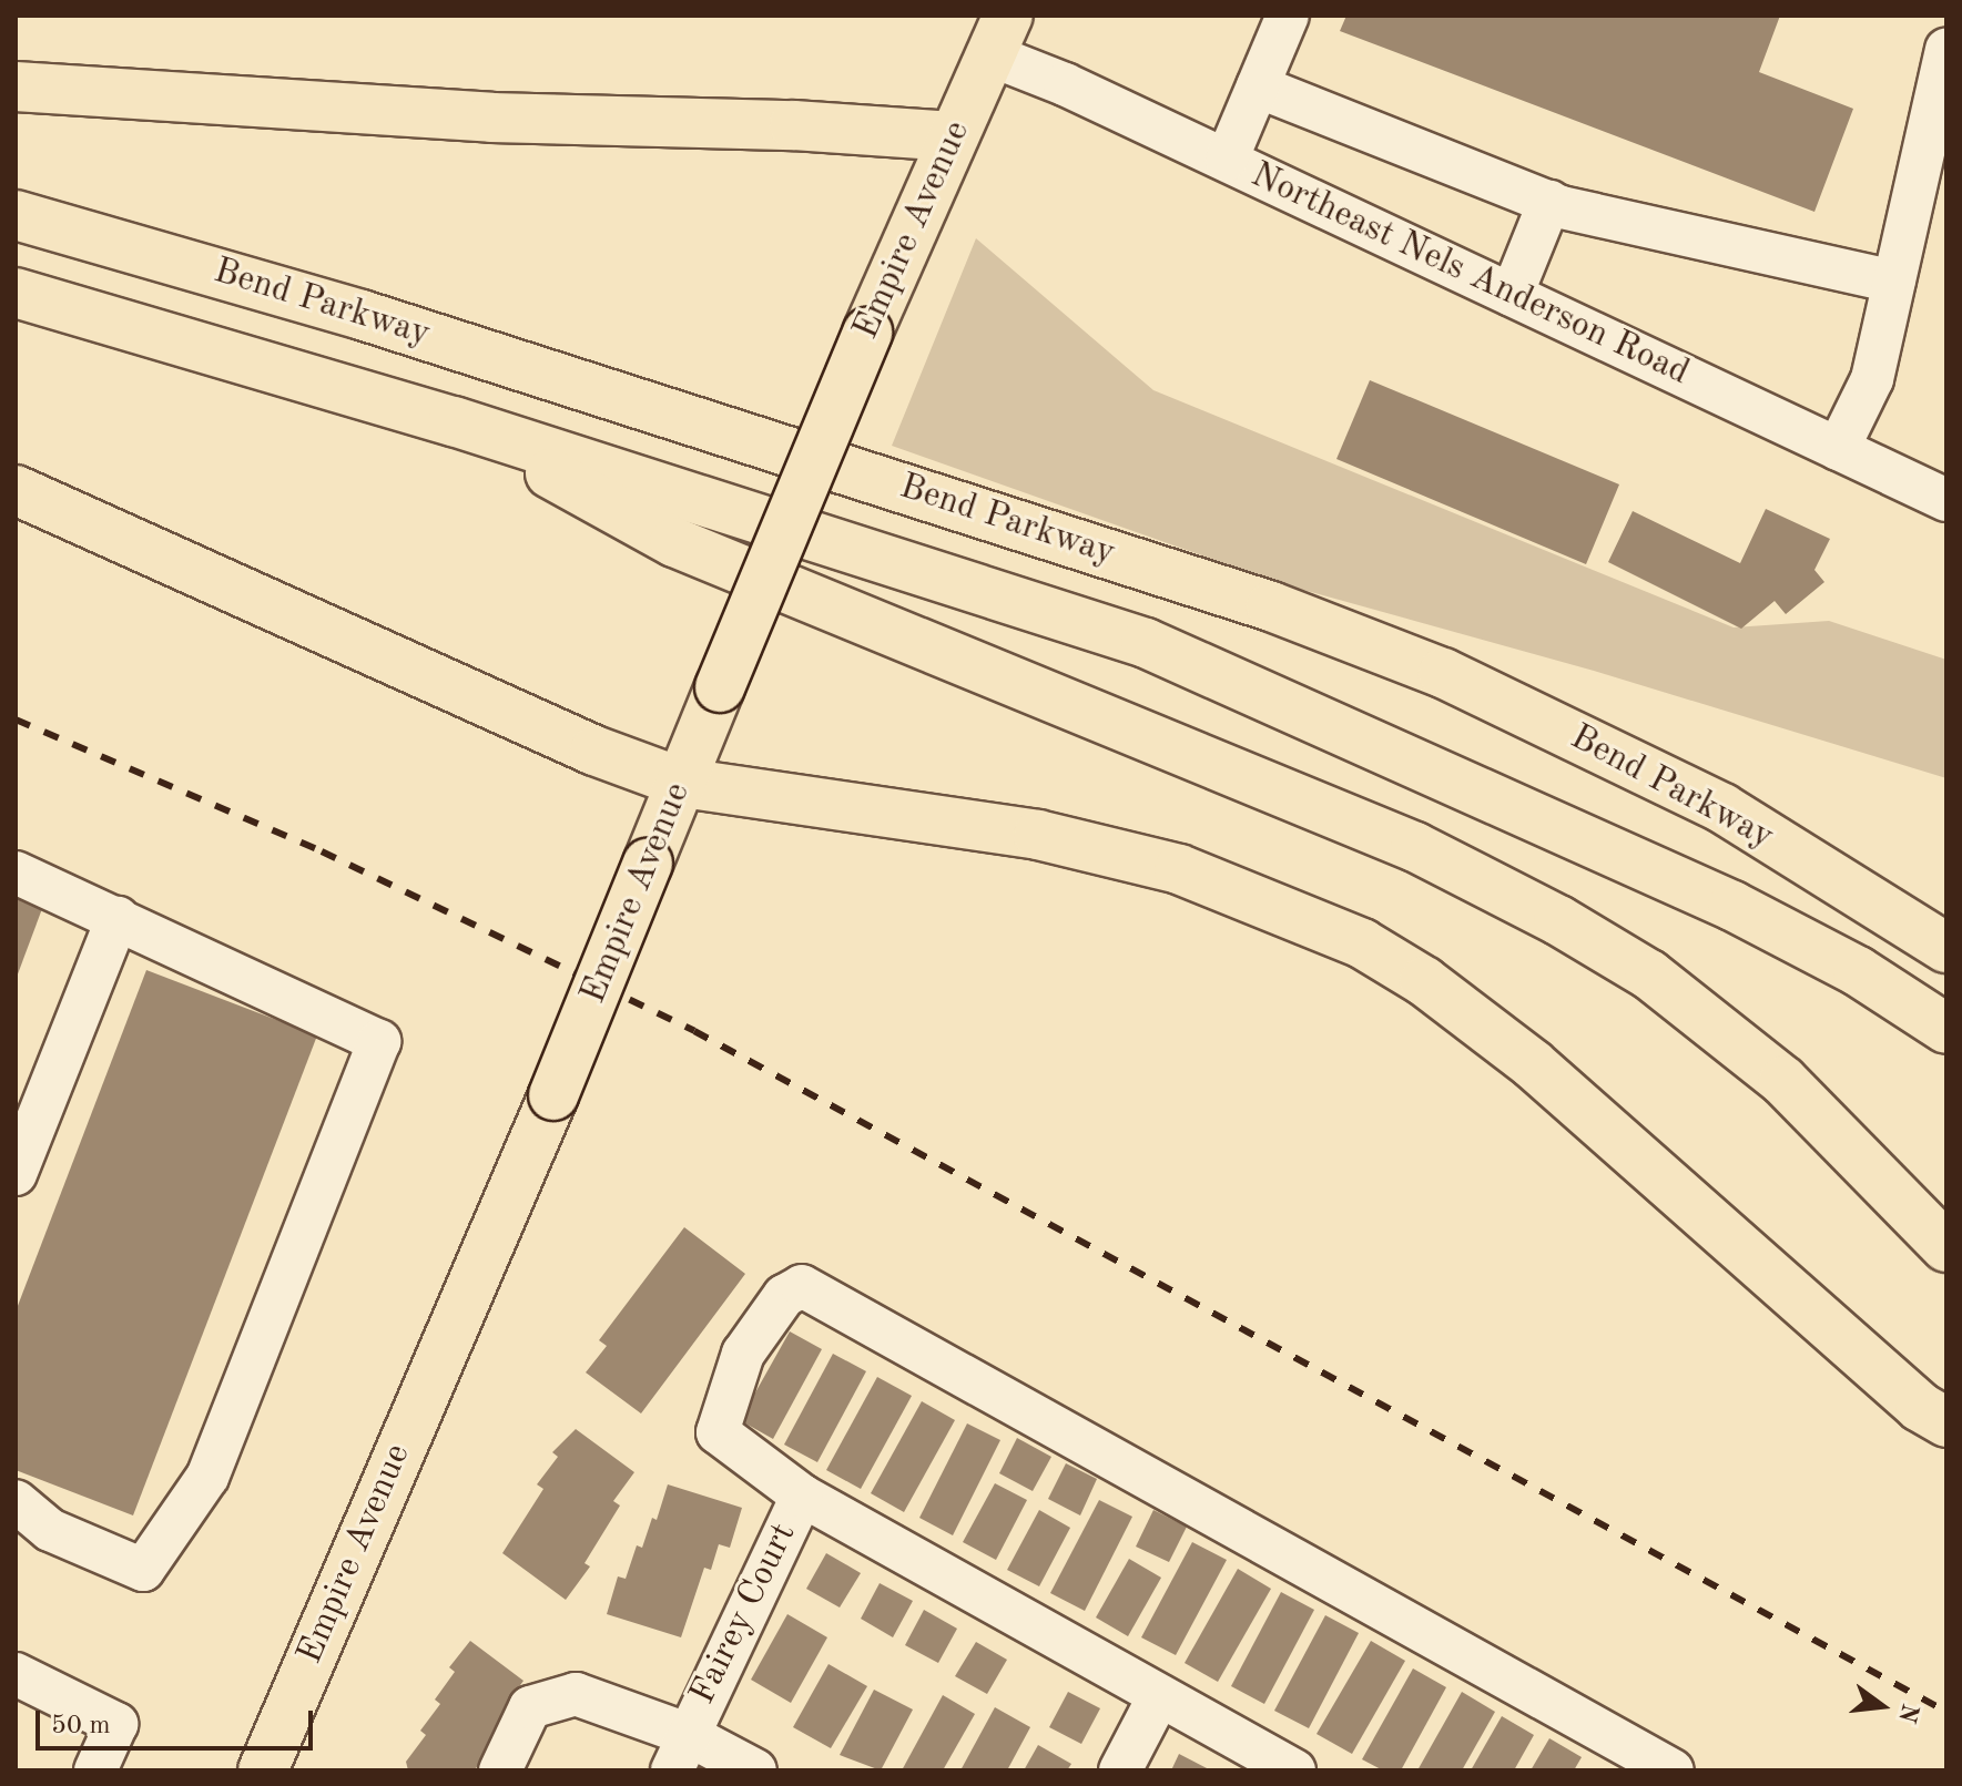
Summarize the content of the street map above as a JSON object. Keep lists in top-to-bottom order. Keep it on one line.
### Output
{"streets":{"highway":["Empire Avenue","Bend Parkway"],"street":["Northeast Nels Anderson Road","Fairey Court"]},"crossings":[["Empire Avenue","Northeast Nels Anderson Road"]],"scale_bar":"50 m","north":"right"}
